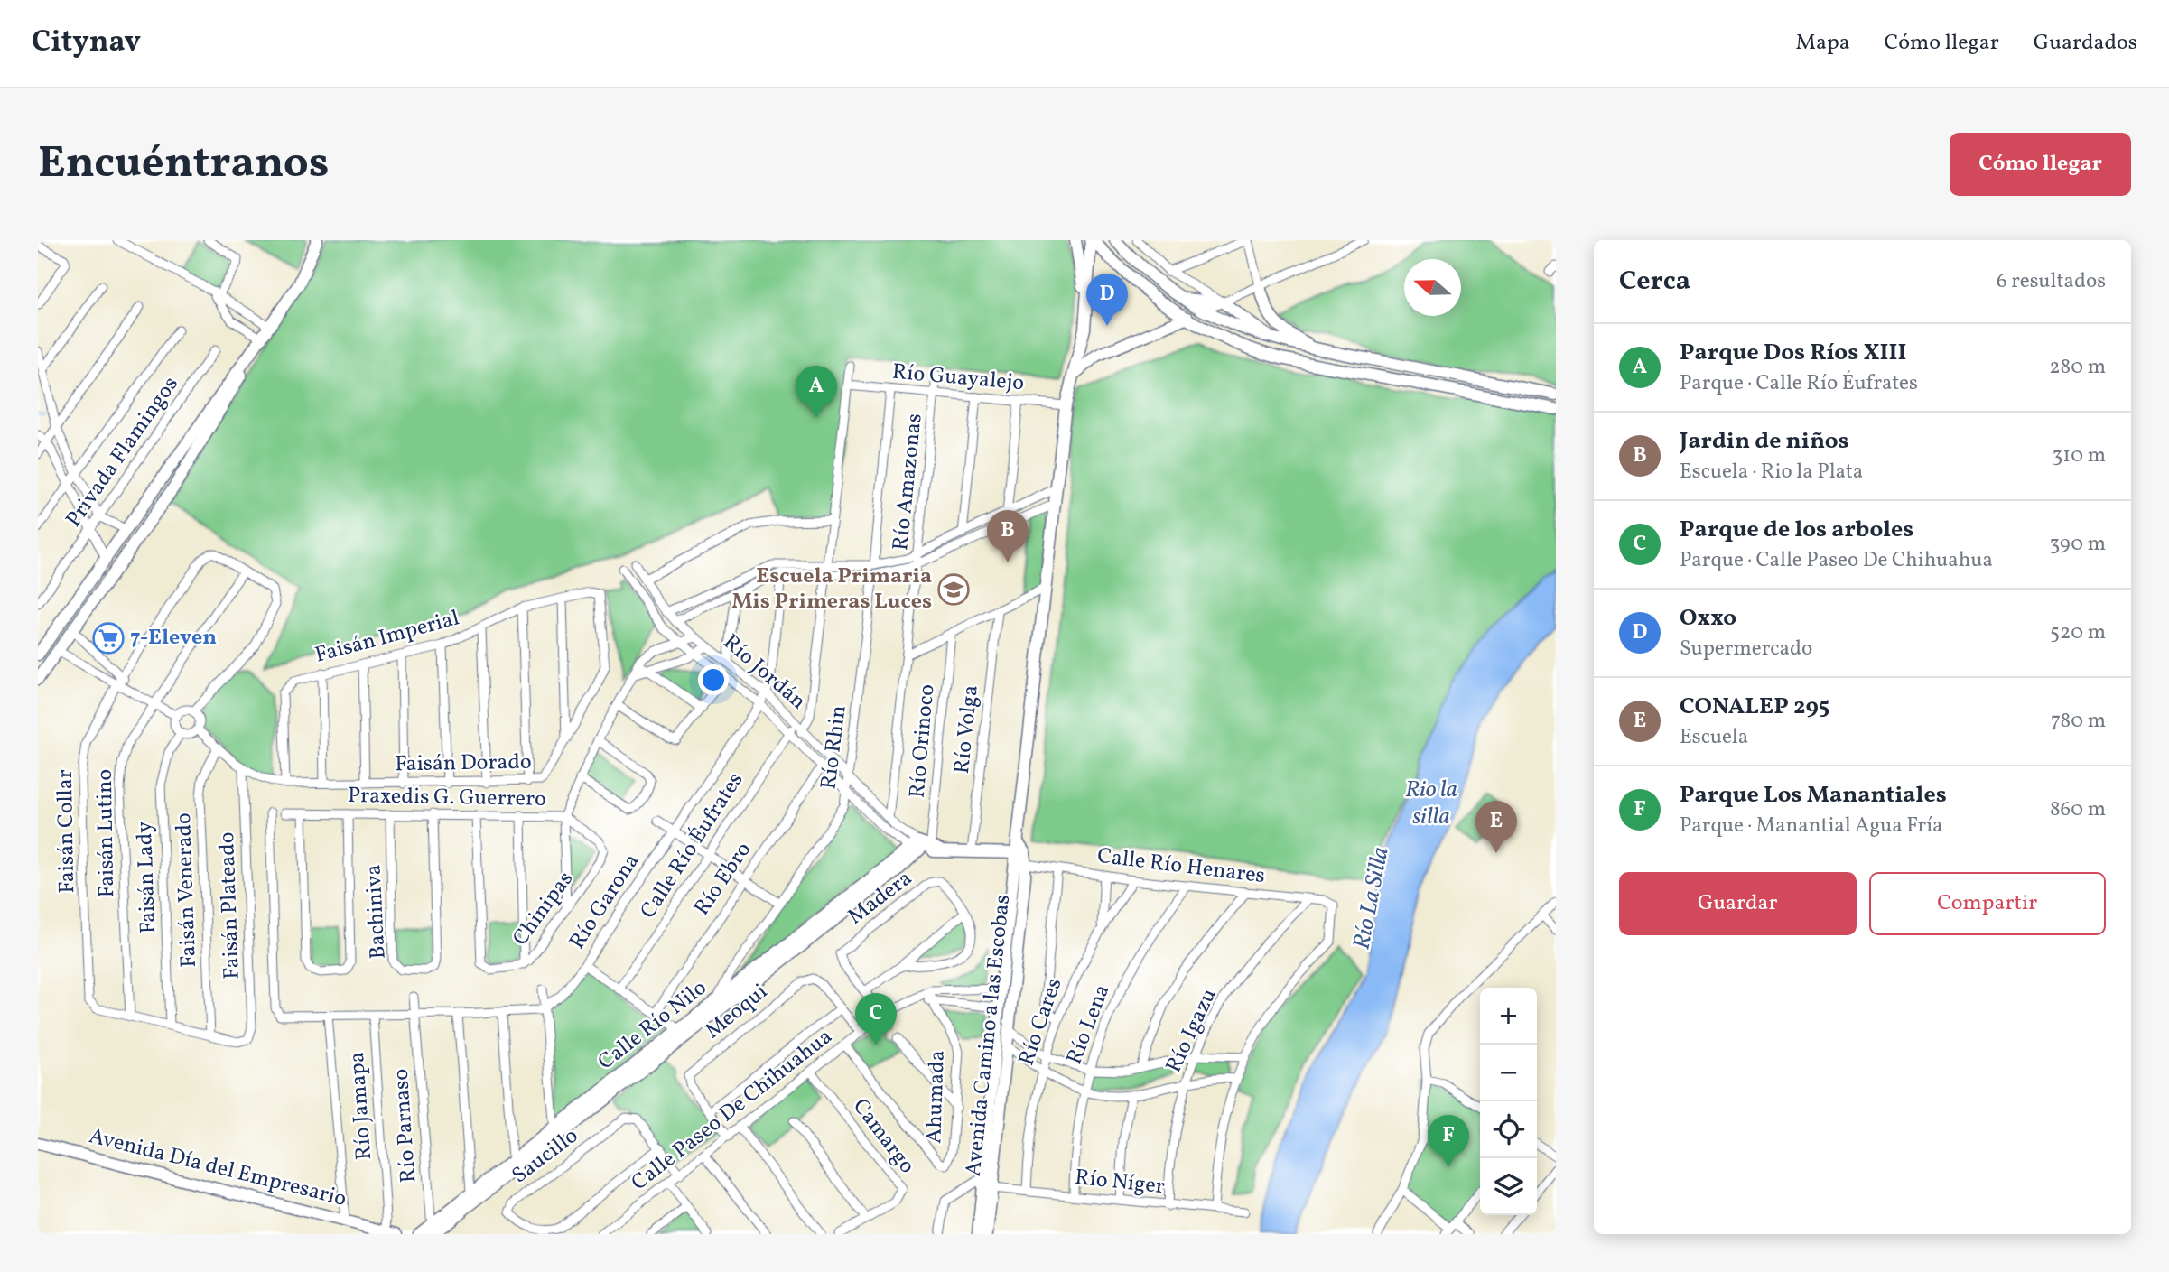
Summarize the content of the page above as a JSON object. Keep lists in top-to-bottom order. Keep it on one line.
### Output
{"streets":{"street":["Río Guayalejo","Privada Flamingos","Río Amazonas","Faisán Imperial","Río Jordán","Río Volga","Río Orinoco","Río Rhin","Faisán Dorado","Praxedis G. Guerrero","Faisán Collar","Faisán Lutino","Calle Río Éufrates","Calle Río Henares","Faisán Lady","Río Ebro","Faisán Venerado","Madera","Río Garona","Faisán Plateado","Chinipas","Bachiniva","Meoqui","Río Cares","Río Lena","Calle Río Nilo","Río Igazu","Avenida Camino a las Escobas","Ahumada","Río Jamapa","Calle Paseo De Chihuahua","Río Parnaso","Camargo","Saucillo","Avenida Día del Empresario","Río Níger"]},"crossings":[["Río Guayalejo","Río Amazonas"],["Río Guayalejo","Avenida Camino a las Escobas"],["Río Amazonas","Río Jordán"],["Faisán Imperial","Faisán Dorado"],["Río Jordán","Río Orinoco"],["Río Jordán","Río Rhin"],["Río Jordán","Praxedis G. Guerrero"],["Río Jordán","Calle Río Éufrates"],["Río Jordán","Río Garona"],["Río Jordán","Calle Río Nilo"],["Río Orinoco","Calle Río Nilo"],["Río Rhin","Calle Río Nilo"],["Faisán Dorado","Faisán Lady"],["Faisán Dorado","Faisán Venerado"],["Faisán Dorado","Faisán Plateado"],["Praxedis G. Guerrero","Chinipas"],["Praxedis G. Guerrero","Bachiniva"],["Faisán Collar","Faisán Lutino"],["Calle Río Henares","Río Cares"],["Calle Río Henares","Río Lena"],["Calle Río Henares","Río Igazu"],["Calle Río Henares","Avenida Camino a las Escobas"],["Faisán Venerado","Faisán Plateado"],["Madera","Calle Paseo De Chihuahua"],["Meoqui","Calle Paseo De Chihuahua"],["Río Cares","Río Níger"],["Río Lena","Río Níger"],["Calle Río Nilo","Río Parnaso"],["Río Igazu","Río Níger"],["Avenida Camino a las Escobas","Calle Paseo De Chihuahua"],["Avenida Camino a las Escobas","Río Níger"],["Ahumada","Calle Paseo De Chihuahua"],["Río Jamapa","Avenida Día del Empresario"],["Calle Paseo De Chihuahua","Camargo"],["Calle Paseo De Chihuahua","Saucillo"]],"water":["Rio la silla","Río La Silla"],"places":{"school or university":["Escuela Primaria Mis Primeras Luces"],"supermarket":["7-Eleven"]},"north":"left","page":{"header":"Citynav","nav":["Mapa","Cómo llegar","Guardados"],"buttons":["Cómo llegar",["Guardar","Compartir"]],"title":"Encuéntranos","heading":["Cerca","6 resultados"],"pins":["D","A","B","E","C","F"],"list":[{"mark":"A","name":"Parque Dos Ríos XIII","note":"Parque · Calle Río Éufrates","value":"280 m"},{"mark":"B","name":"Jardin de niños","note":"Escuela · Rio la Plata","value":"310 m"},{"mark":"C","name":"Parque de los arboles","note":"Parque · Calle Paseo De Chihuahua","value":"390 m"},{"mark":"D","name":"Oxxo","note":"Supermercado","value":"520 m"},{"mark":"E","name":"CONALEP 295","note":"Escuela","value":"780 m"},{"mark":"F","name":"Parque Los Manantiales","note":"Parque · Manantial Agua Fría","value":"860 m"}],"map_buttons":["+","−"]}}
